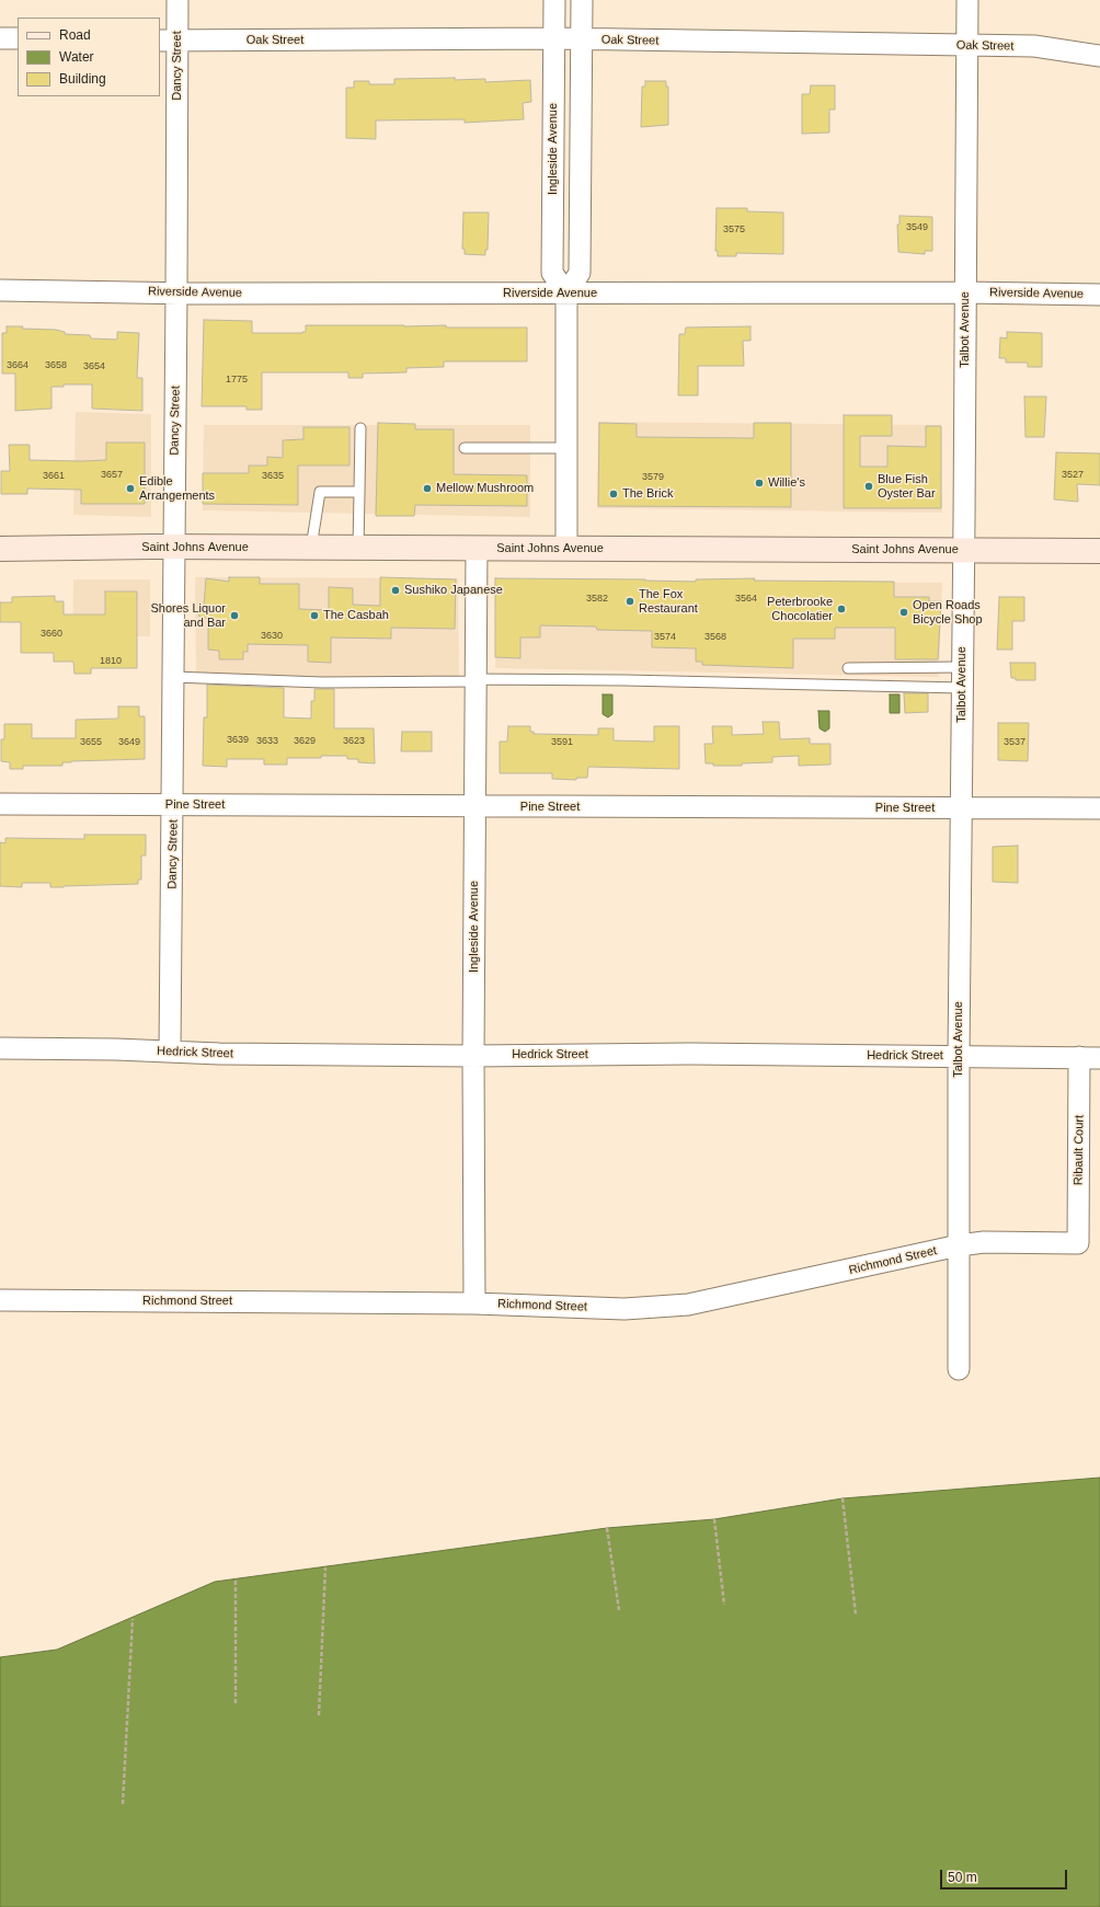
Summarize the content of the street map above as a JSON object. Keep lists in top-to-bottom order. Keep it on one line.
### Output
{"streets":{"main road":["Saint Johns Avenue"],"street":["Oak Street","Dancy Street","Ingleside Avenue","Riverside Avenue","Talbot Avenue","Pine Street","Hedrick Street","Ribault Court","Richmond Street"]},"crossings":[["Oak Street","Dancy Street"],["Oak Street","Ingleside Avenue"],["Oak Street","Talbot Avenue"],["Dancy Street","Riverside Avenue"],["Dancy Street","Saint Johns Avenue"],["Dancy Street","Pine Street"],["Dancy Street","Hedrick Street"],["Ingleside Avenue","Riverside Avenue"],["Ingleside Avenue","Saint Johns Avenue"],["Ingleside Avenue","Pine Street"],["Ingleside Avenue","Hedrick Street"],["Ingleside Avenue","Richmond Street"],["Riverside Avenue","Talbot Avenue"],["Talbot Avenue","Saint Johns Avenue"],["Talbot Avenue","Pine Street"],["Talbot Avenue","Hedrick Street"],["Talbot Avenue","Richmond Street"],["Hedrick Street","Ribault Court"],["Ribault Court","Richmond Street"]],"places":["Willie's","Blue Fish Oyster Bar","Edible Arrangements","Mellow Mushroom","The Brick","Sushiko Japanese","The Fox Restaurant","Peterbrooke Chocolatier","Open Roads Bicycle Shop","Shores Liquor and Bar","The Casbah"],"house_numbers":["3549","3575","3664","3658","3654","1775","3657","3527","3661","3635","3579","3582","3564","3660","3630","3574","3568","1810","3639","3633","3629","3623","3655","3649","3591","3537"],"legend":["Road","Water","Building"],"scale_bar":"50 m"}
